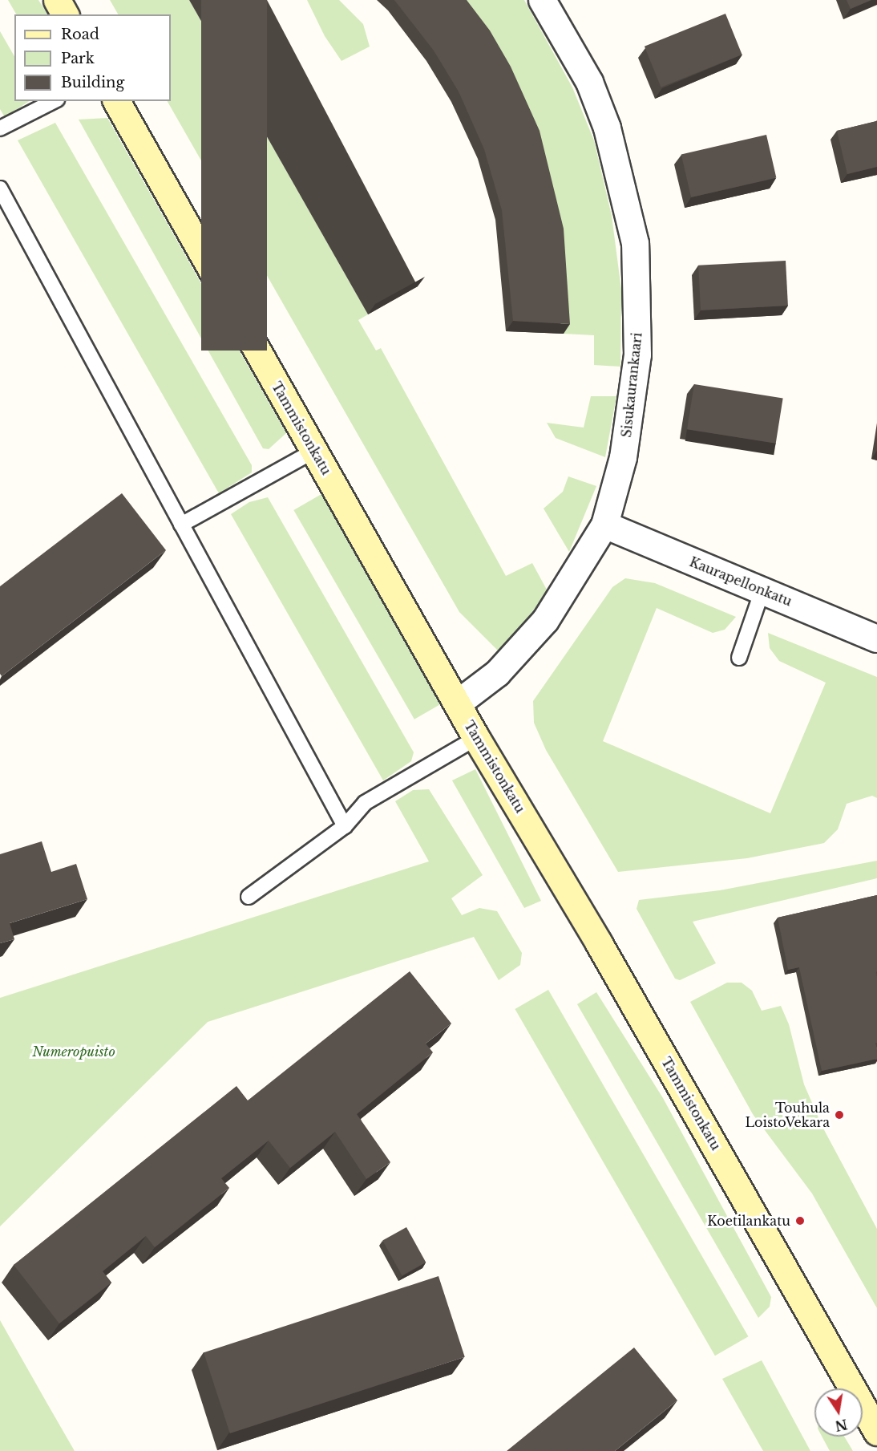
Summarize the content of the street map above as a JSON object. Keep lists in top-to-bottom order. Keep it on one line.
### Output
{"streets":{"street":["Sisukaurankaari","Tammistonkatu","Kaurapellonkatu"]},"crossings":[["Sisukaurankaari","Tammistonkatu"],["Sisukaurankaari","Kaurapellonkatu"]],"parks":["Numeropuisto"],"places":["Touhula LoistoVekara","Koetilankatu"],"legend":["Road","Park","Building"],"north":"bottom"}
